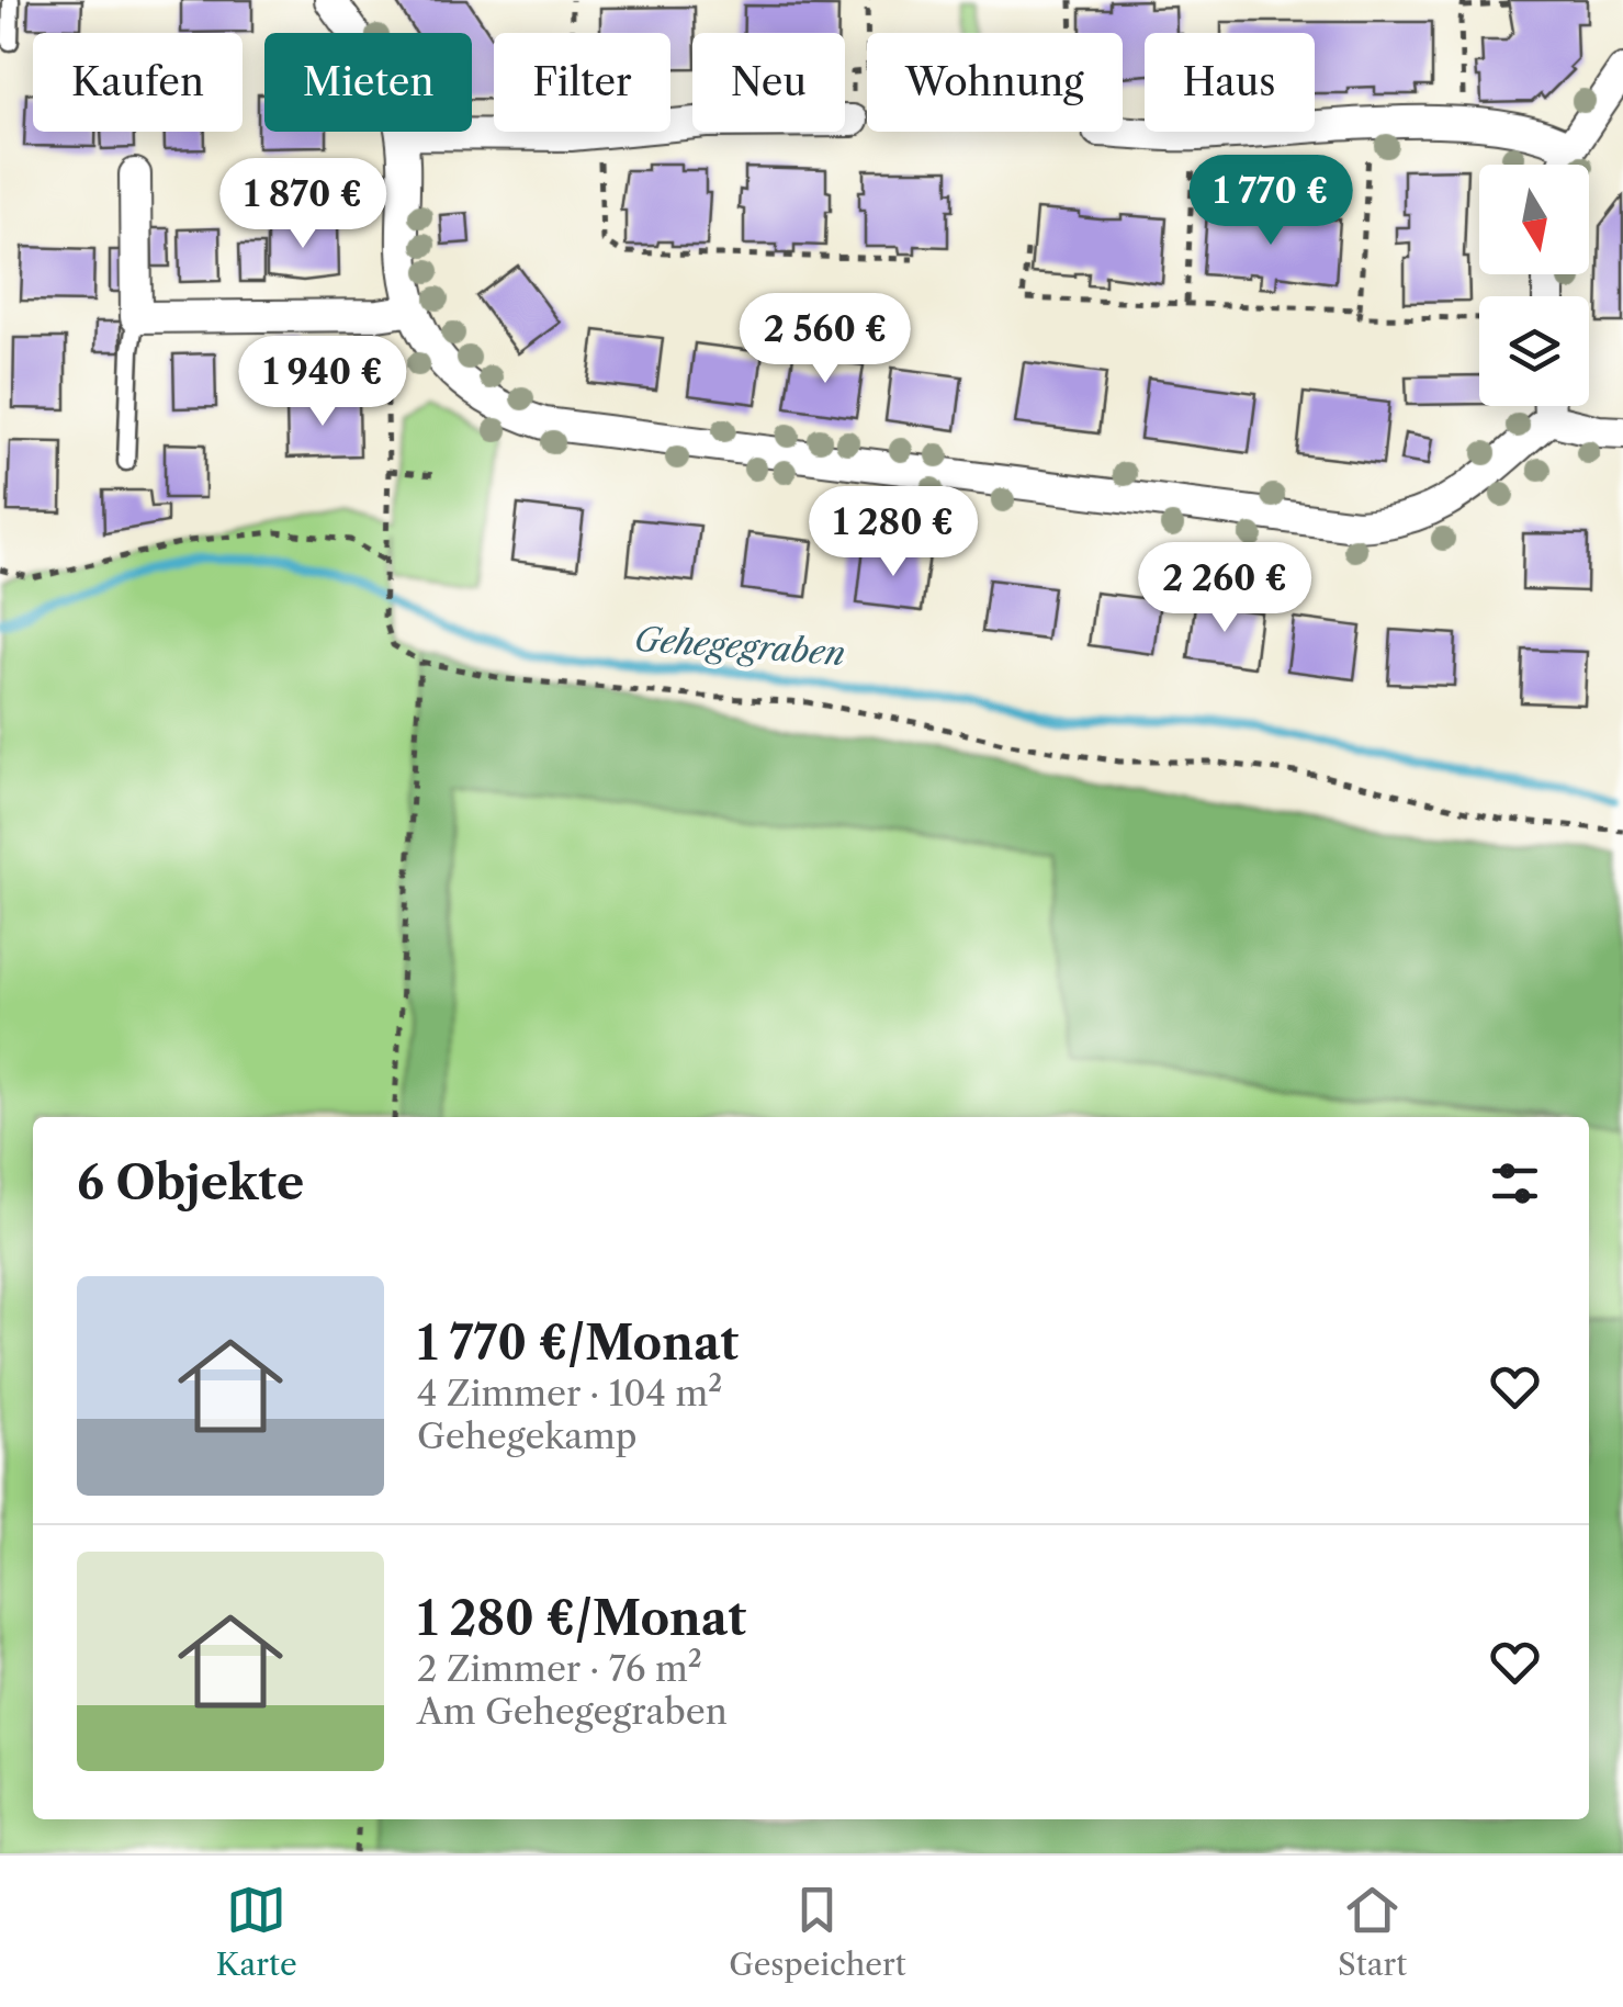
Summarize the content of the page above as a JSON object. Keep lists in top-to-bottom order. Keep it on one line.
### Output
{"water":["Gehegegraben"],"north":"bottom","page":{"chip":["Kaufen","Mieten","Filter","Neu","Wohnung","Haus"],"price":["1 770 €","1 870 €","2 560 €","1 940 €","1 280 €","2 260 €"],"heading":"6 Objekte","list":[{"name":"1 770 €/Monat","note":"4 Zimmer · 104 m² · Gehegekamp"},{"name":"1 280 €/Monat","note":"2 Zimmer · 76 m² · Am Gehegegraben"}],"tabs":["Karte","Gespeichert","Start"]}}
